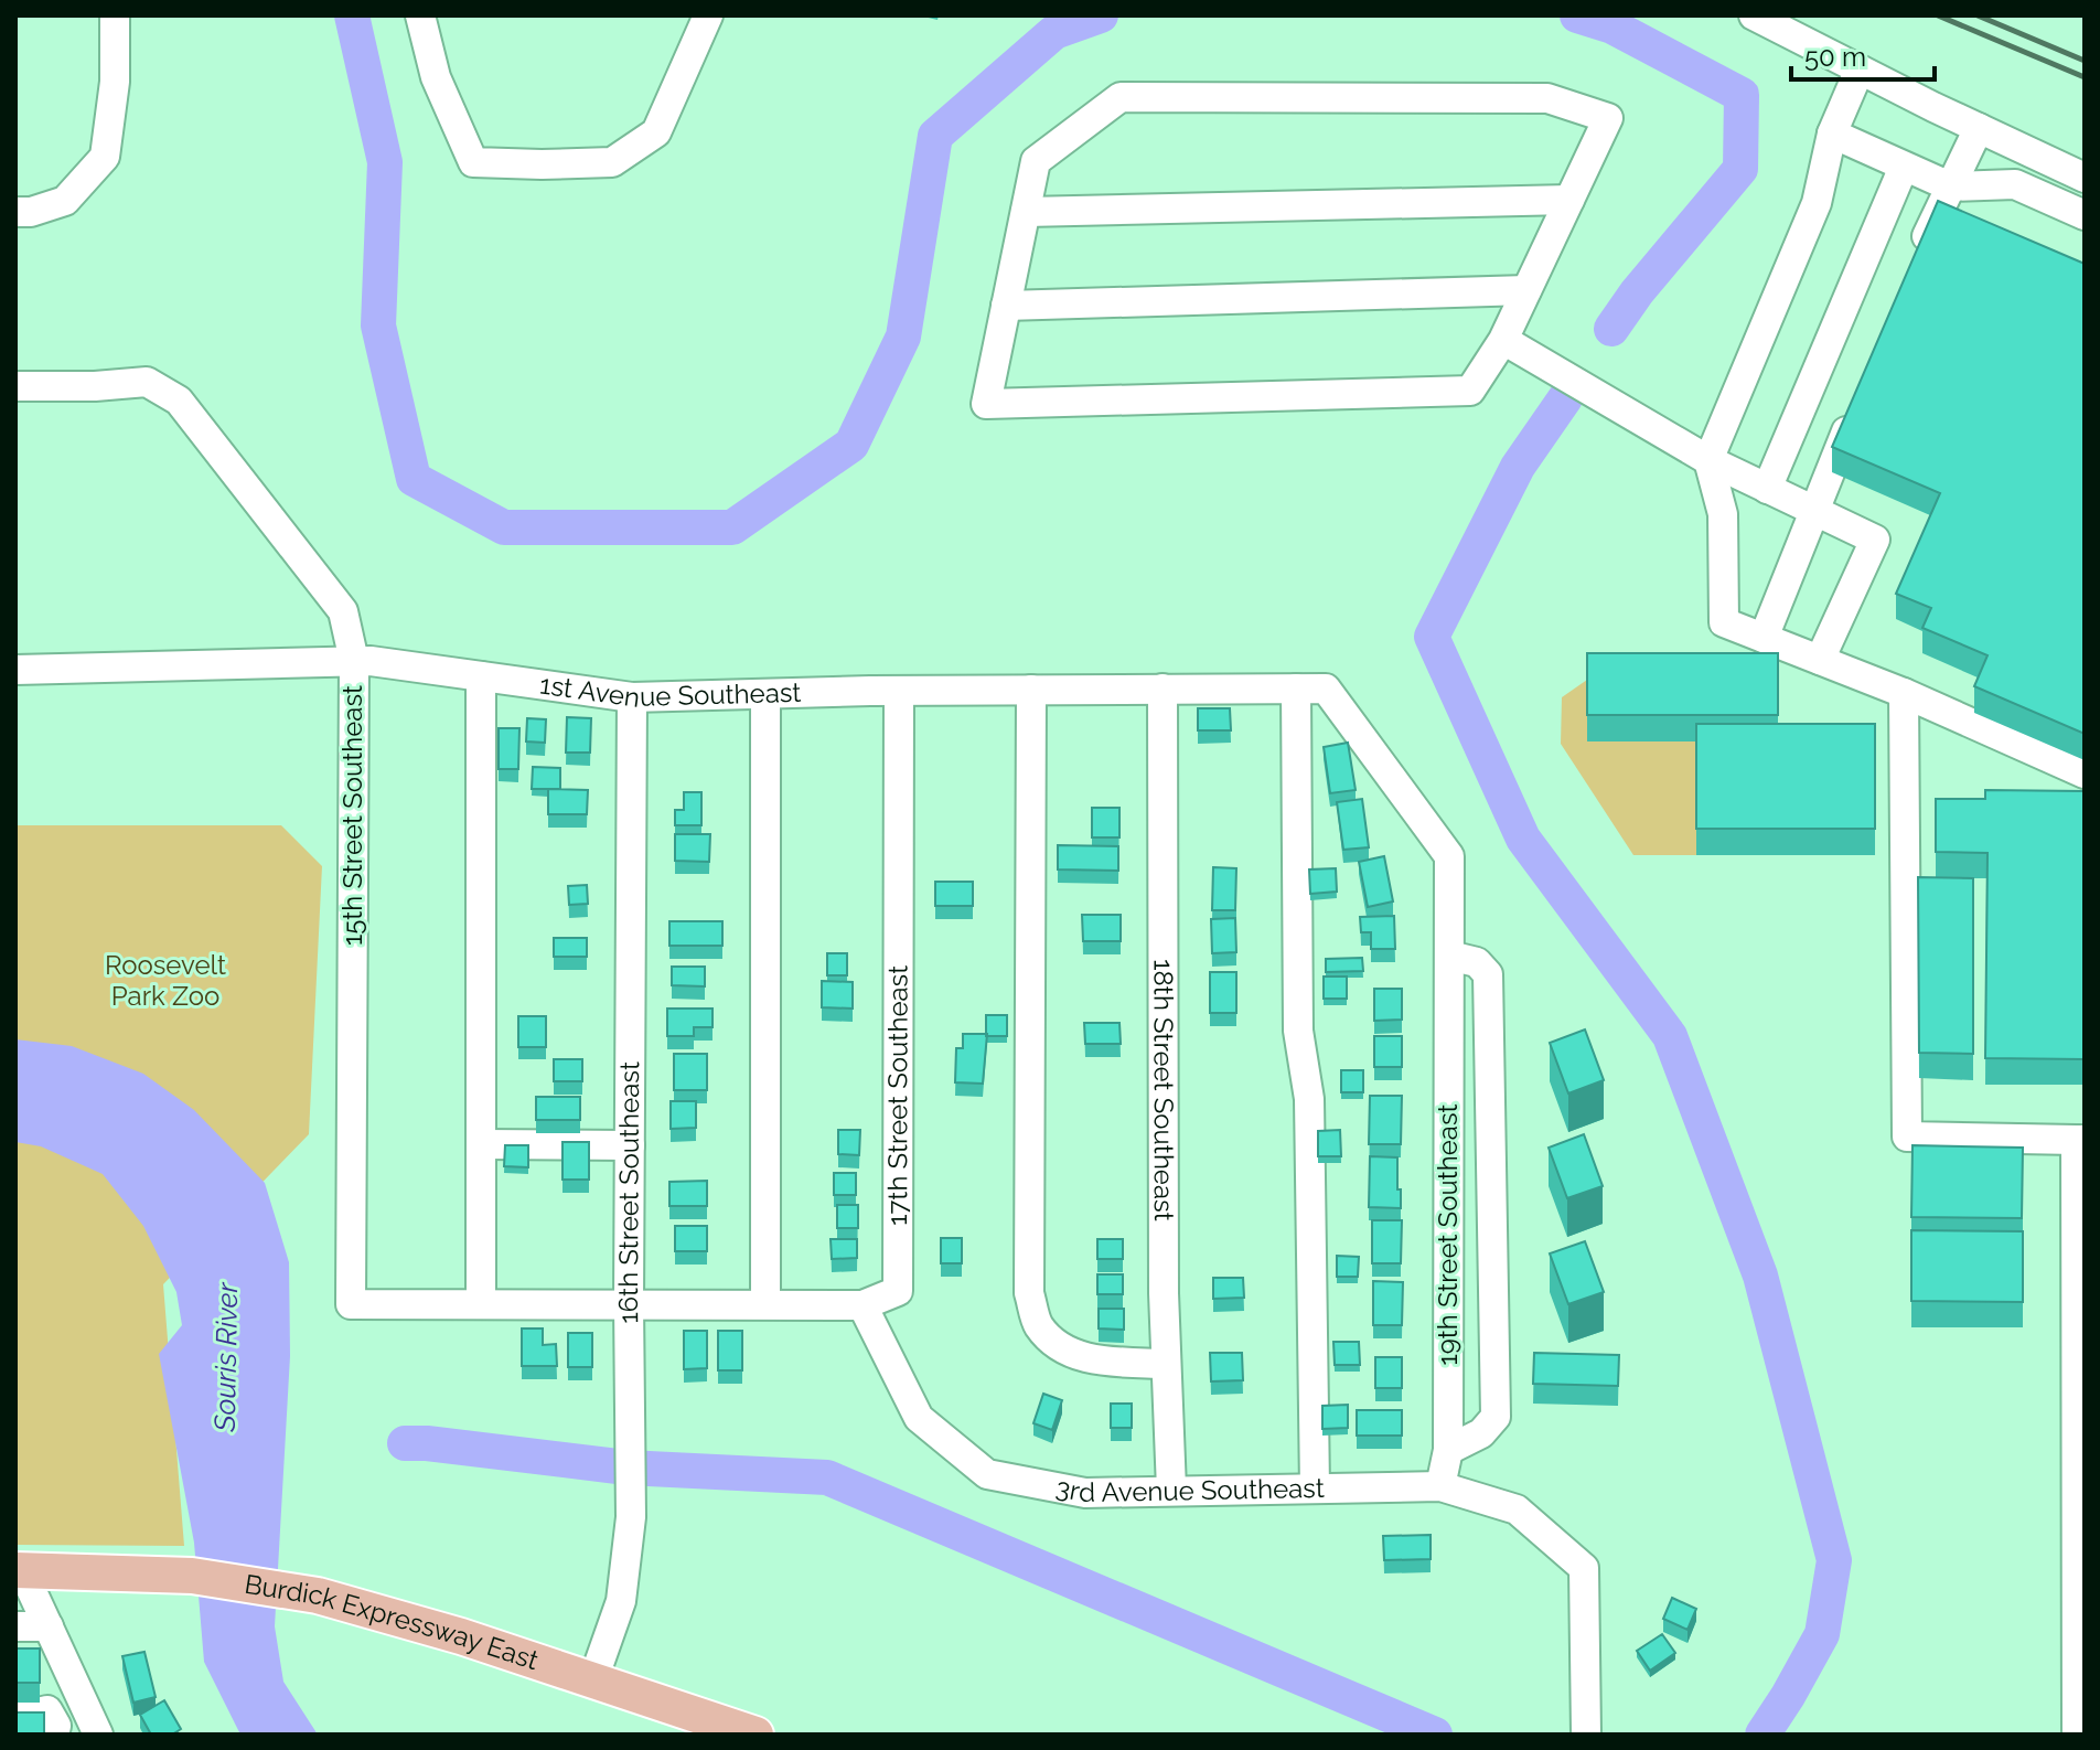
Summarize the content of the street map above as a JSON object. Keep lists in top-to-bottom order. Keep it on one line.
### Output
{"streets":{"main road":["Burdick Expressway East"],"street":["1st Avenue Southeast","15th Street Southeast","18th Street Southeast","17th Street Southeast","16th Street Southeast","19th Street Southeast","3rd Avenue Southeast"]},"crossings":[["1st Avenue Southeast","15th Street Southeast"],["1st Avenue Southeast","18th Street Southeast"],["1st Avenue Southeast","17th Street Southeast"],["1st Avenue Southeast","16th Street Southeast"],["1st Avenue Southeast","19th Street Southeast"],["18th Street Southeast","3rd Avenue Southeast"],["17th Street Southeast","3rd Avenue Southeast"],["16th Street Southeast","Burdick Expressway East"],["19th Street Southeast","3rd Avenue Southeast"]],"water":["Souris River"],"parks":["Roosevelt Park Zoo"],"scale_bar":"50 m"}
